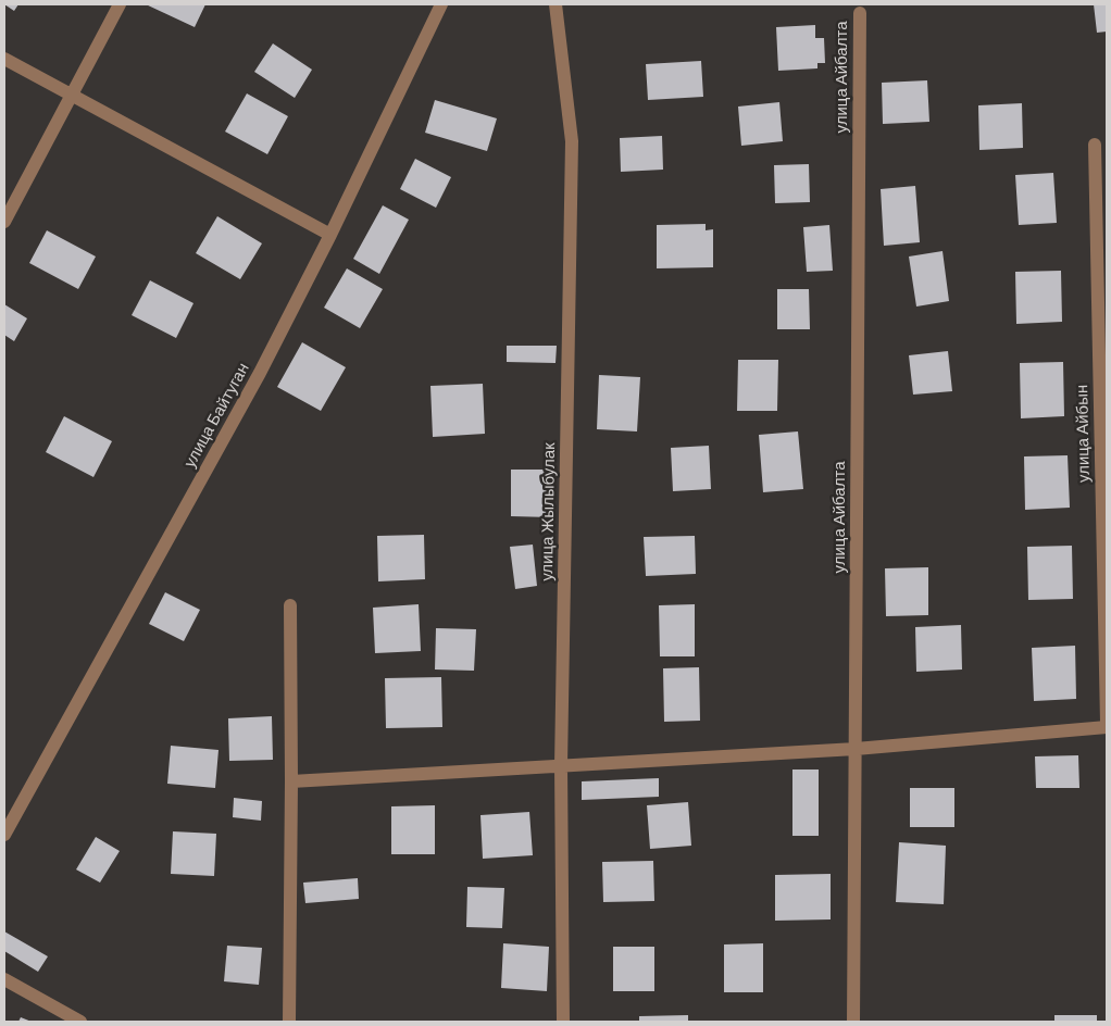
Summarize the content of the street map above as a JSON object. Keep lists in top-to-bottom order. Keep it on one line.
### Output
{"streets":{"street":["улица Айбалта","улица Байтуган","улица Айбын","улица Жылыбулак"]}}
